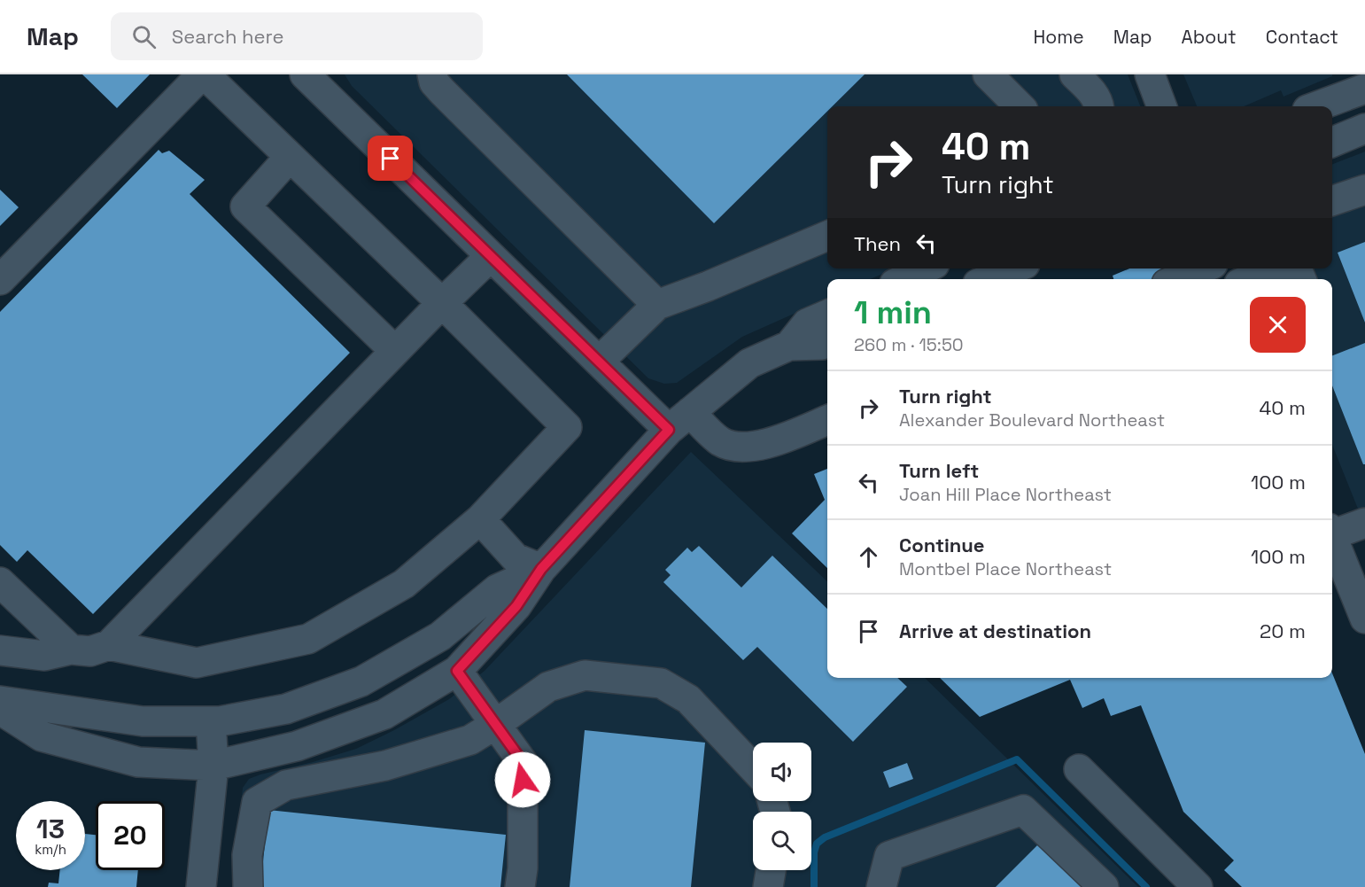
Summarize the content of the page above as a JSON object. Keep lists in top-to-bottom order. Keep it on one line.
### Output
{"page":{"header":"Map","search":"Search here","nav":["Home","Map","About","Contact"],"turn":["40 m","Turn right"],"then":"Then","heading":["1 min","260 m · 15:50"],"list":[{"name":"Turn right","note":"Alexander Boulevard Northeast","value":"40 m"},{"name":"Turn left","note":"Joan Hill Place Northeast","value":"100 m"},{"name":"Continue","note":"Montbel Place Northeast","value":"100 m"},{"name":"Arrive at destination","value":"20 m"}],"speed":"13 km/h","limit":"20"}}
